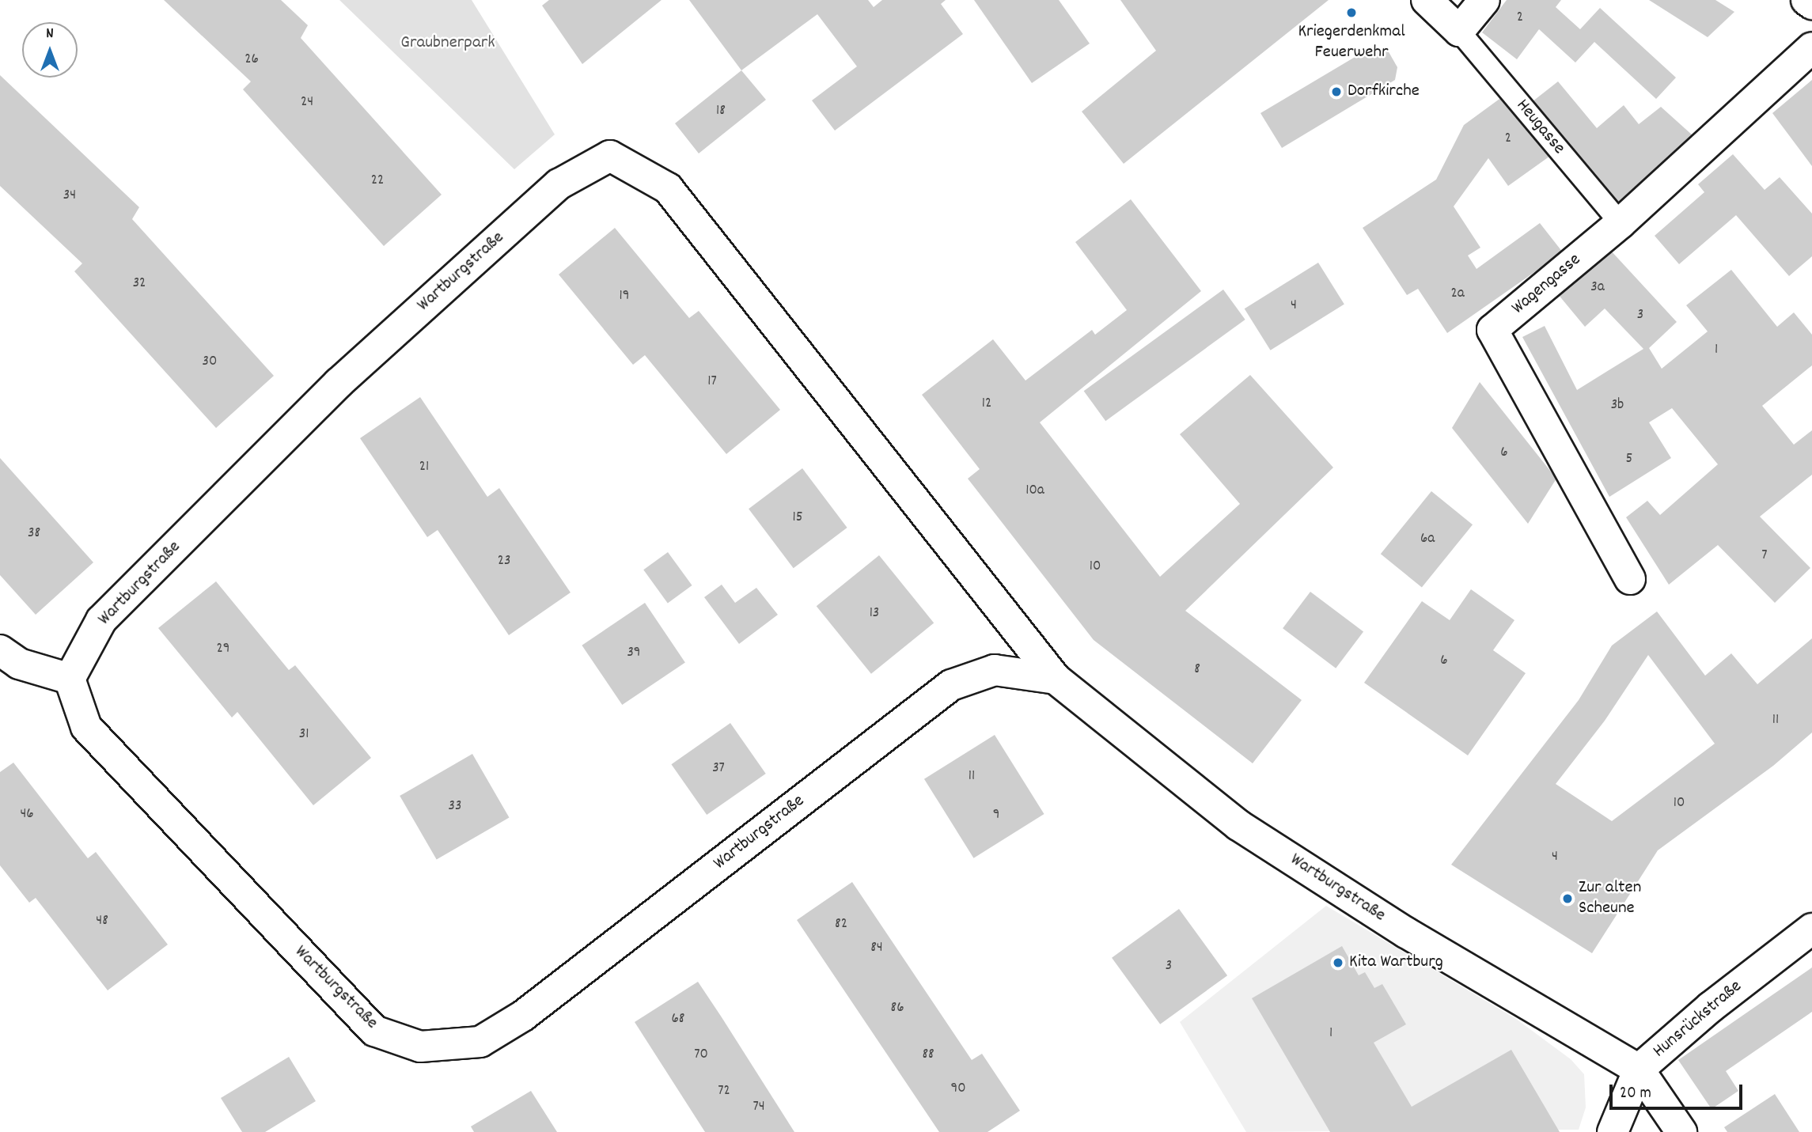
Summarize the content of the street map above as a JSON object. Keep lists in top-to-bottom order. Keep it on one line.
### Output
{"streets":{"street":["Heugasse","Wartburgstraße","Wagengasse","Hunsrückstraße"]},"crossings":[["Heugasse","Wagengasse"],["Wartburgstraße","Hunsrückstraße"]],"parks":["Graubnerpark"],"places":["Kriegerdenkmal Feuerwehr","Dorfkirche","Zur alten Scheune","Kita Wartburg"],"house_numbers":["2","26","24","18","2","22","34","32","3a","2a","19","4","3","1","30","17","12","3b","6","5","21","10a","15","38","6a","7","23","10","13","29","39","6","8","11","31","37","11","10","33","46","9","4","48","82","84","3","86","68","1","70","88","90","72","74"],"scale_bar":"20 m","north":"top"}
